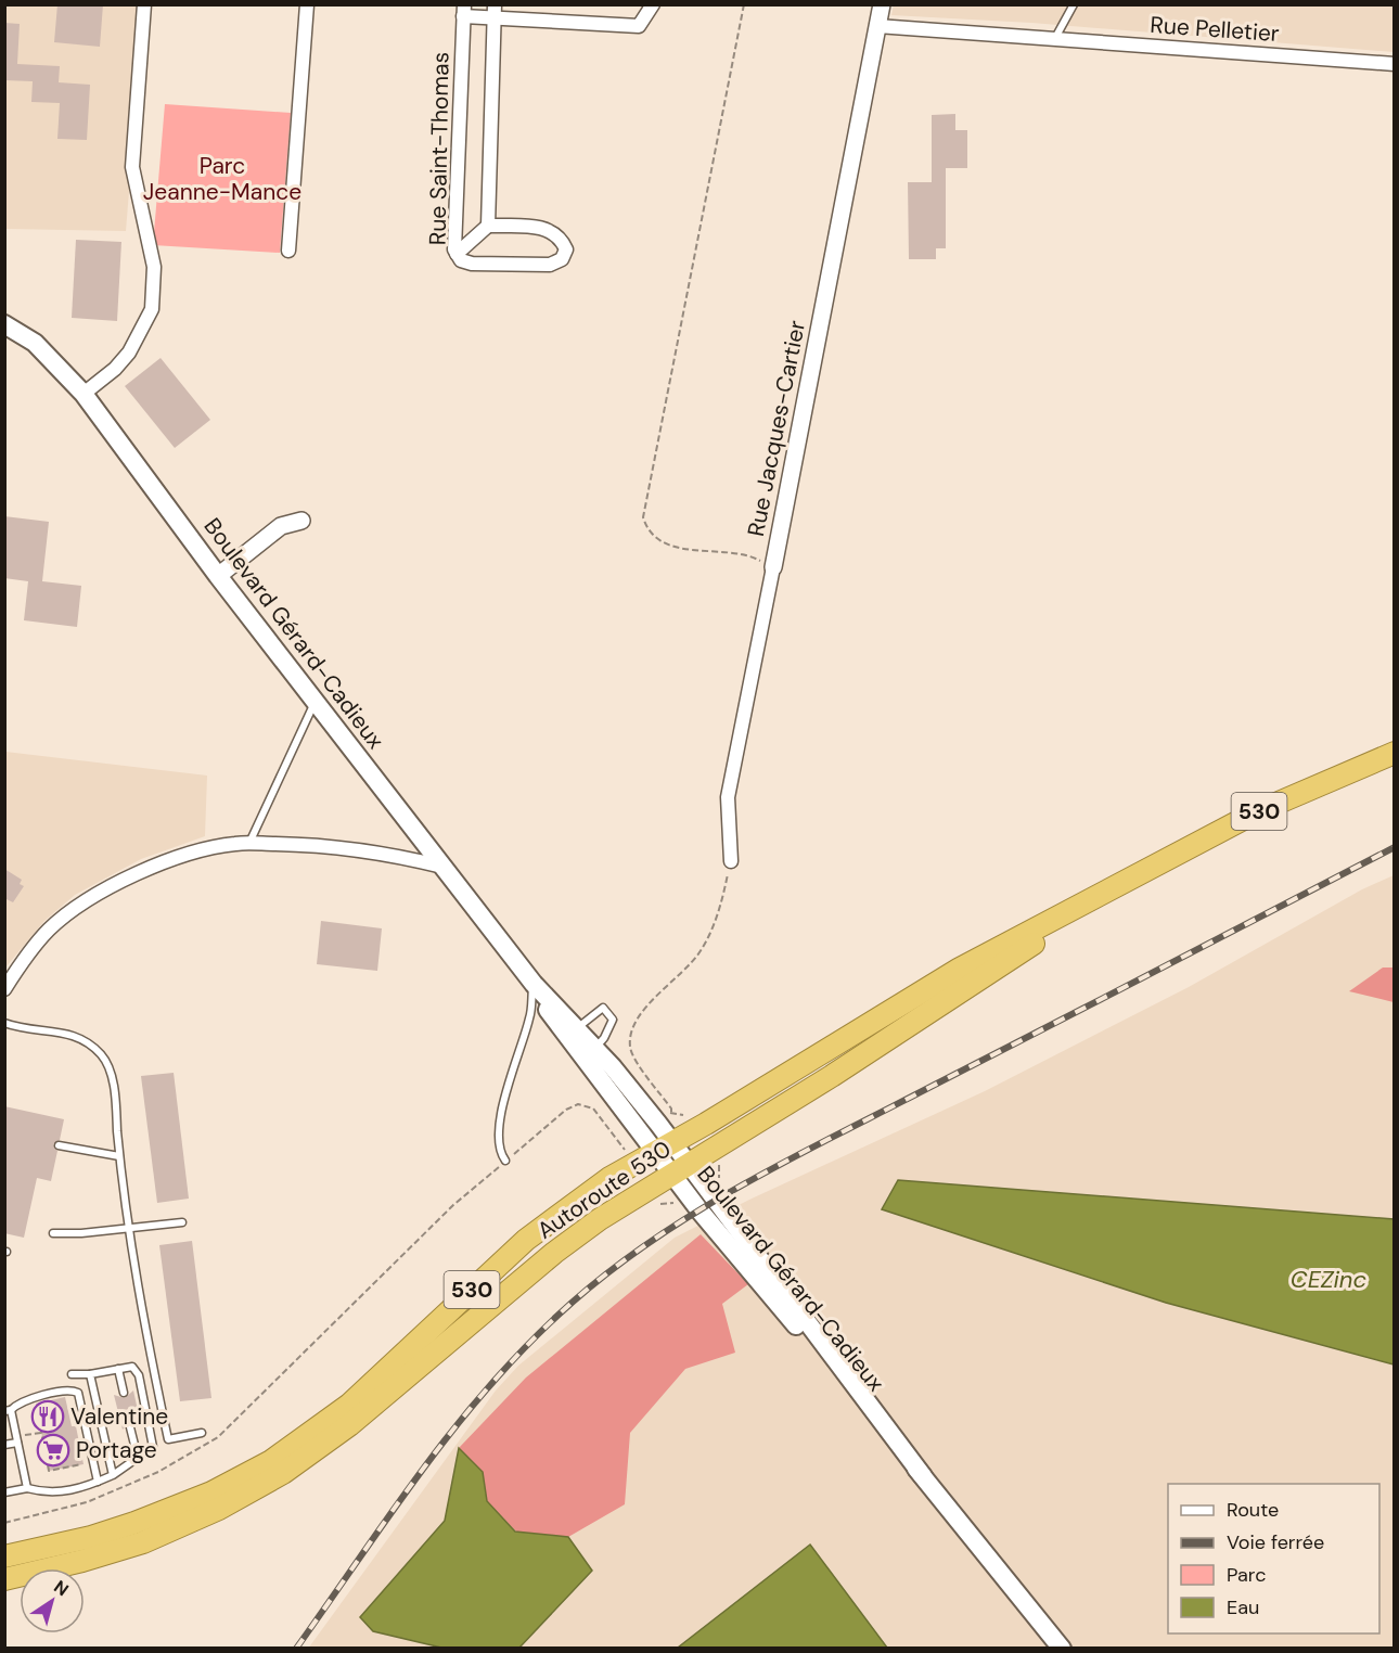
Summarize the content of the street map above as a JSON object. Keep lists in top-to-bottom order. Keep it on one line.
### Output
{"streets":{"highway":["530","Autoroute 530"],"main road":["Boulevard Gérard-Cadieux"],"street":["Rue Pelletier","Rue Saint-Thomas","Rue Jacques-Cartier"]},"crossings":[["Rue Pelletier","Rue Jacques-Cartier"],["Boulevard Gérard-Cadieux","Autoroute 530"]],"water":["CEZinc"],"parks":["Parc Jeanne-Mance"],"places":{"restaurant":["Valentine"],"supermarket":["Portage"]},"legend":["Route","Voie ferrée","Parc","Eau"],"north":"top right"}
